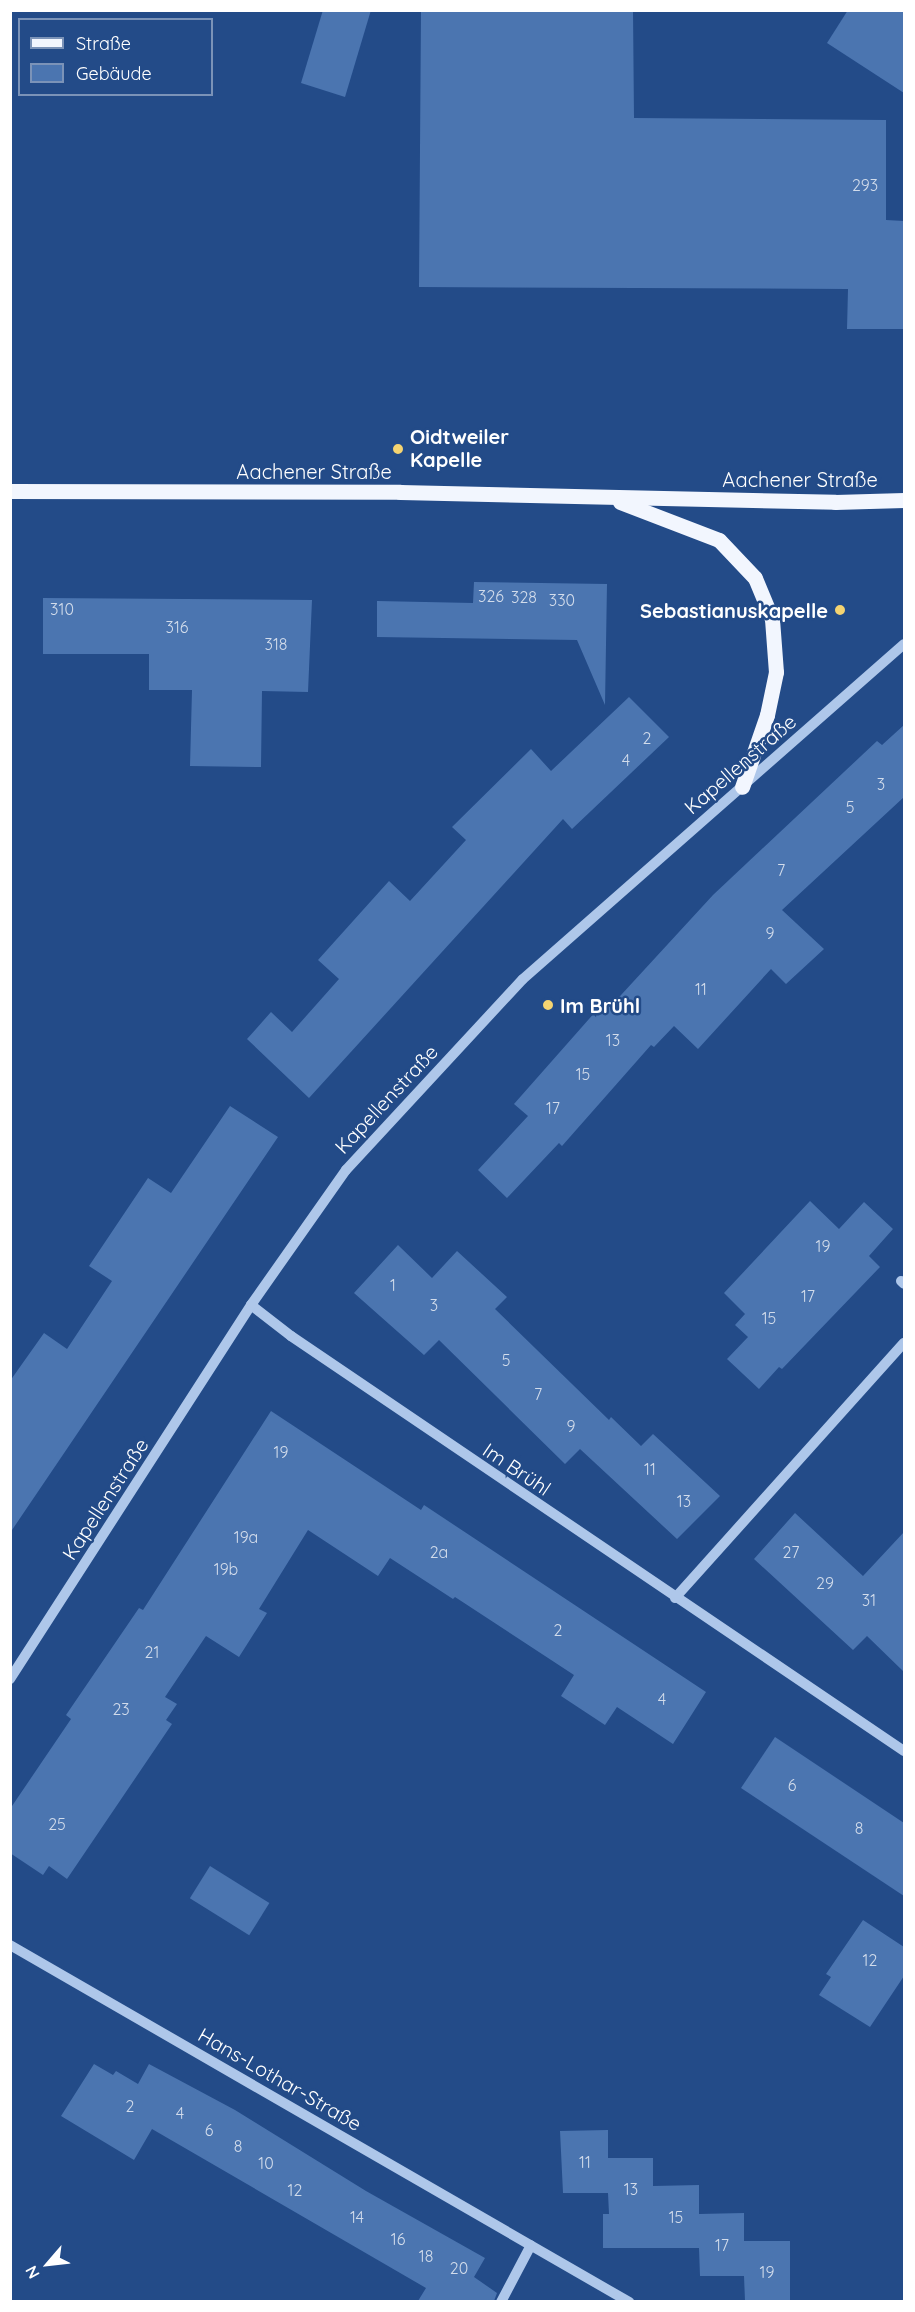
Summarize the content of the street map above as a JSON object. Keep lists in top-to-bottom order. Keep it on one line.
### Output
{"streets":{"main road":["Aachener Straße"],"street":["Kapellenstraße","Im Brühl","Hans-Lothar-Straße"]},"crossings":[["Kapellenstraße","Im Brühl"]],"places":["Oidtweiler Kapelle","Sebastianuskapelle","Im Brühl"],"house_numbers":["293","326","328","330","310","316","318","2","4","3","5","7","9","11","13","15","17","19","1","17","3","15","5","7","9","19","11","13","19a","2a","27","19b","29","31","2","21","4","23","6","25","8","12","2","4","6","8","11","10","13","12","14","15","16","17","18","20","19"],"legend":["Straße","Gebäude"],"north":"bottom left"}
